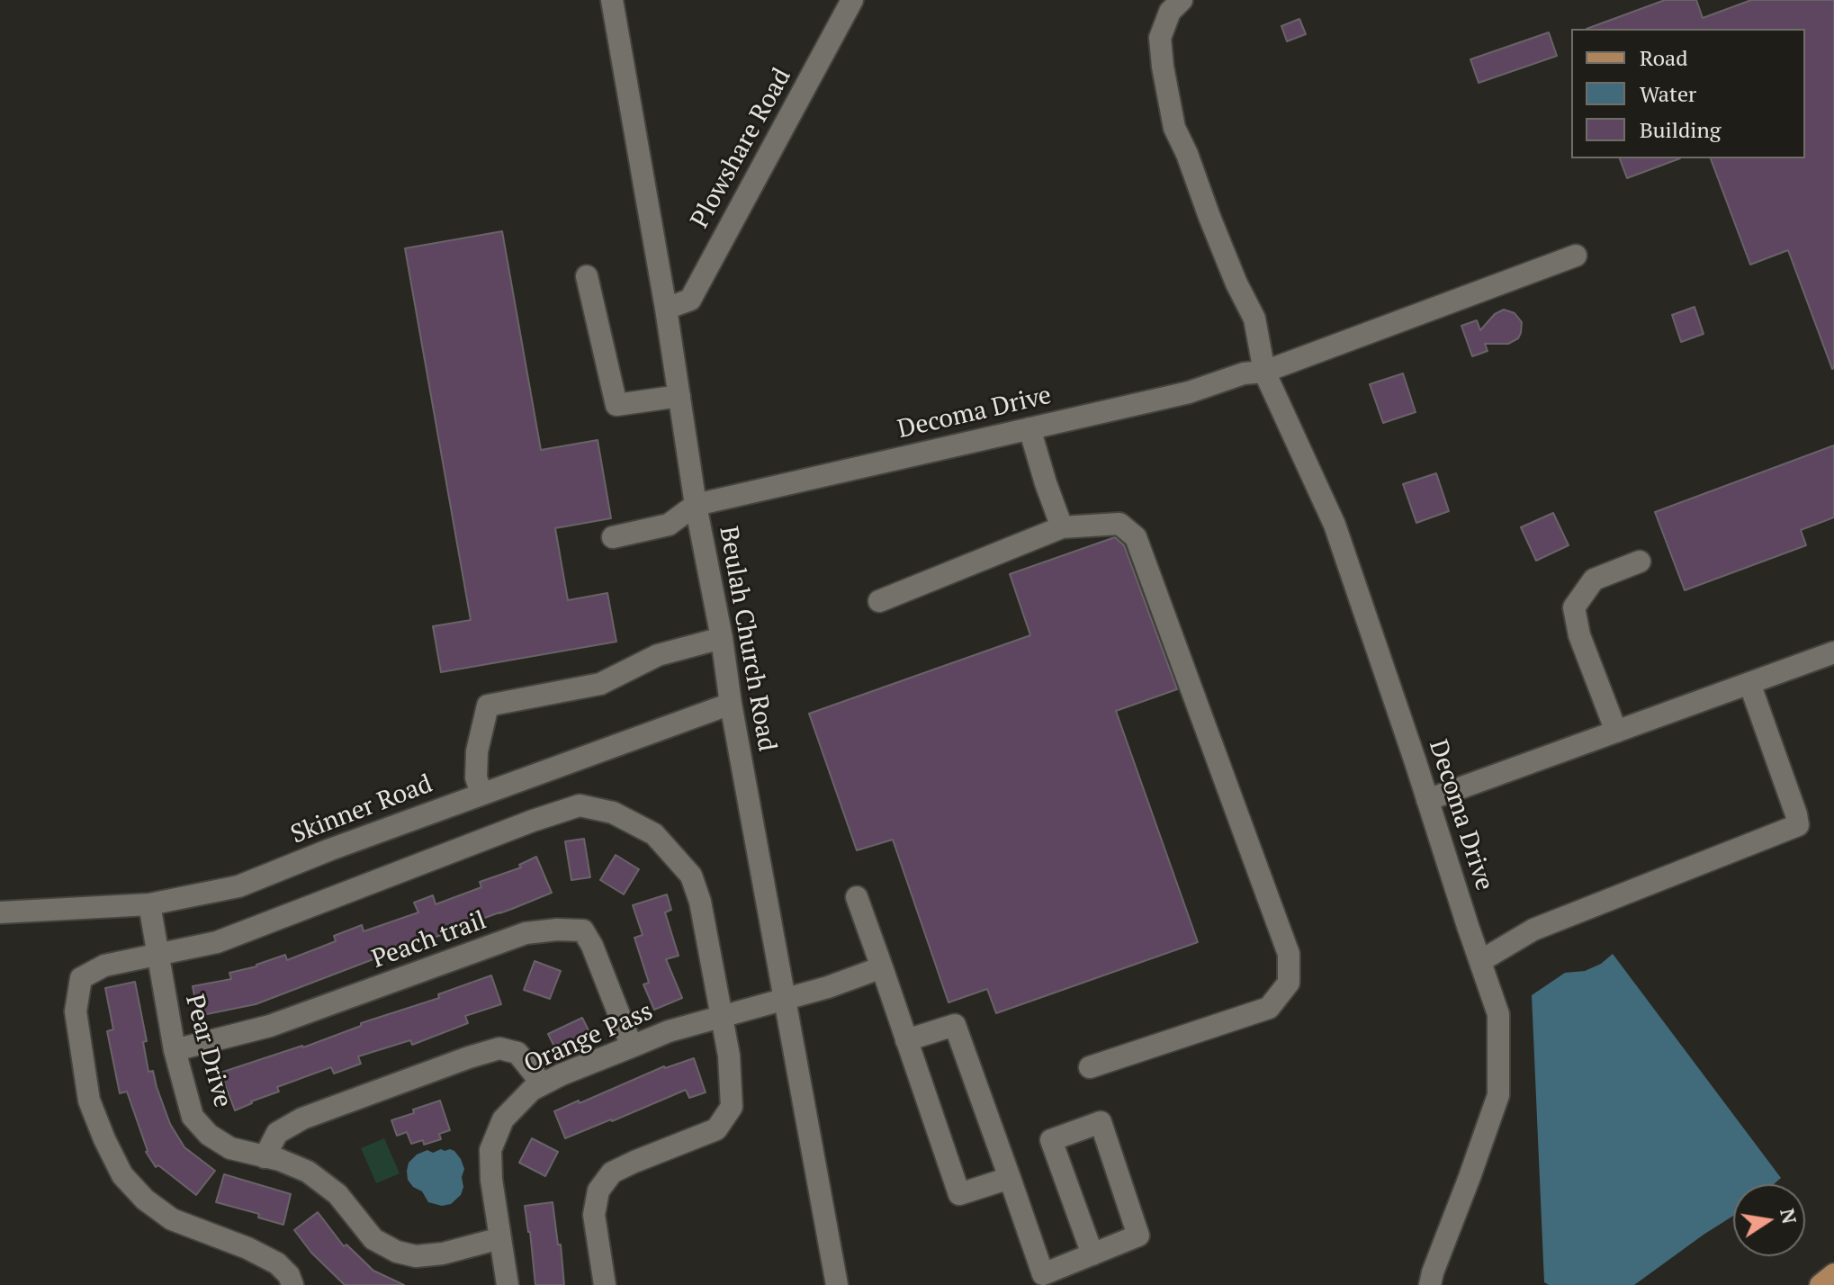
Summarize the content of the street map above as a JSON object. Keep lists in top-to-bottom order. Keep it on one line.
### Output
{"streets":{"street":["Plowshare Road","Decoma Drive","Beulah Church Road","Skinner Road","Peach trail","Orange Pass","Pear Drive"]},"crossings":[["Plowshare Road","Beulah Church Road"],["Decoma Drive","Beulah Church Road"],["Beulah Church Road","Skinner Road"],["Beulah Church Road","Orange Pass"],["Skinner Road","Pear Drive"],["Peach trail","Orange Pass"],["Peach trail","Pear Drive"],["Orange Pass","Pear Drive"]],"legend":["Road","Water","Building"],"north":"right"}
